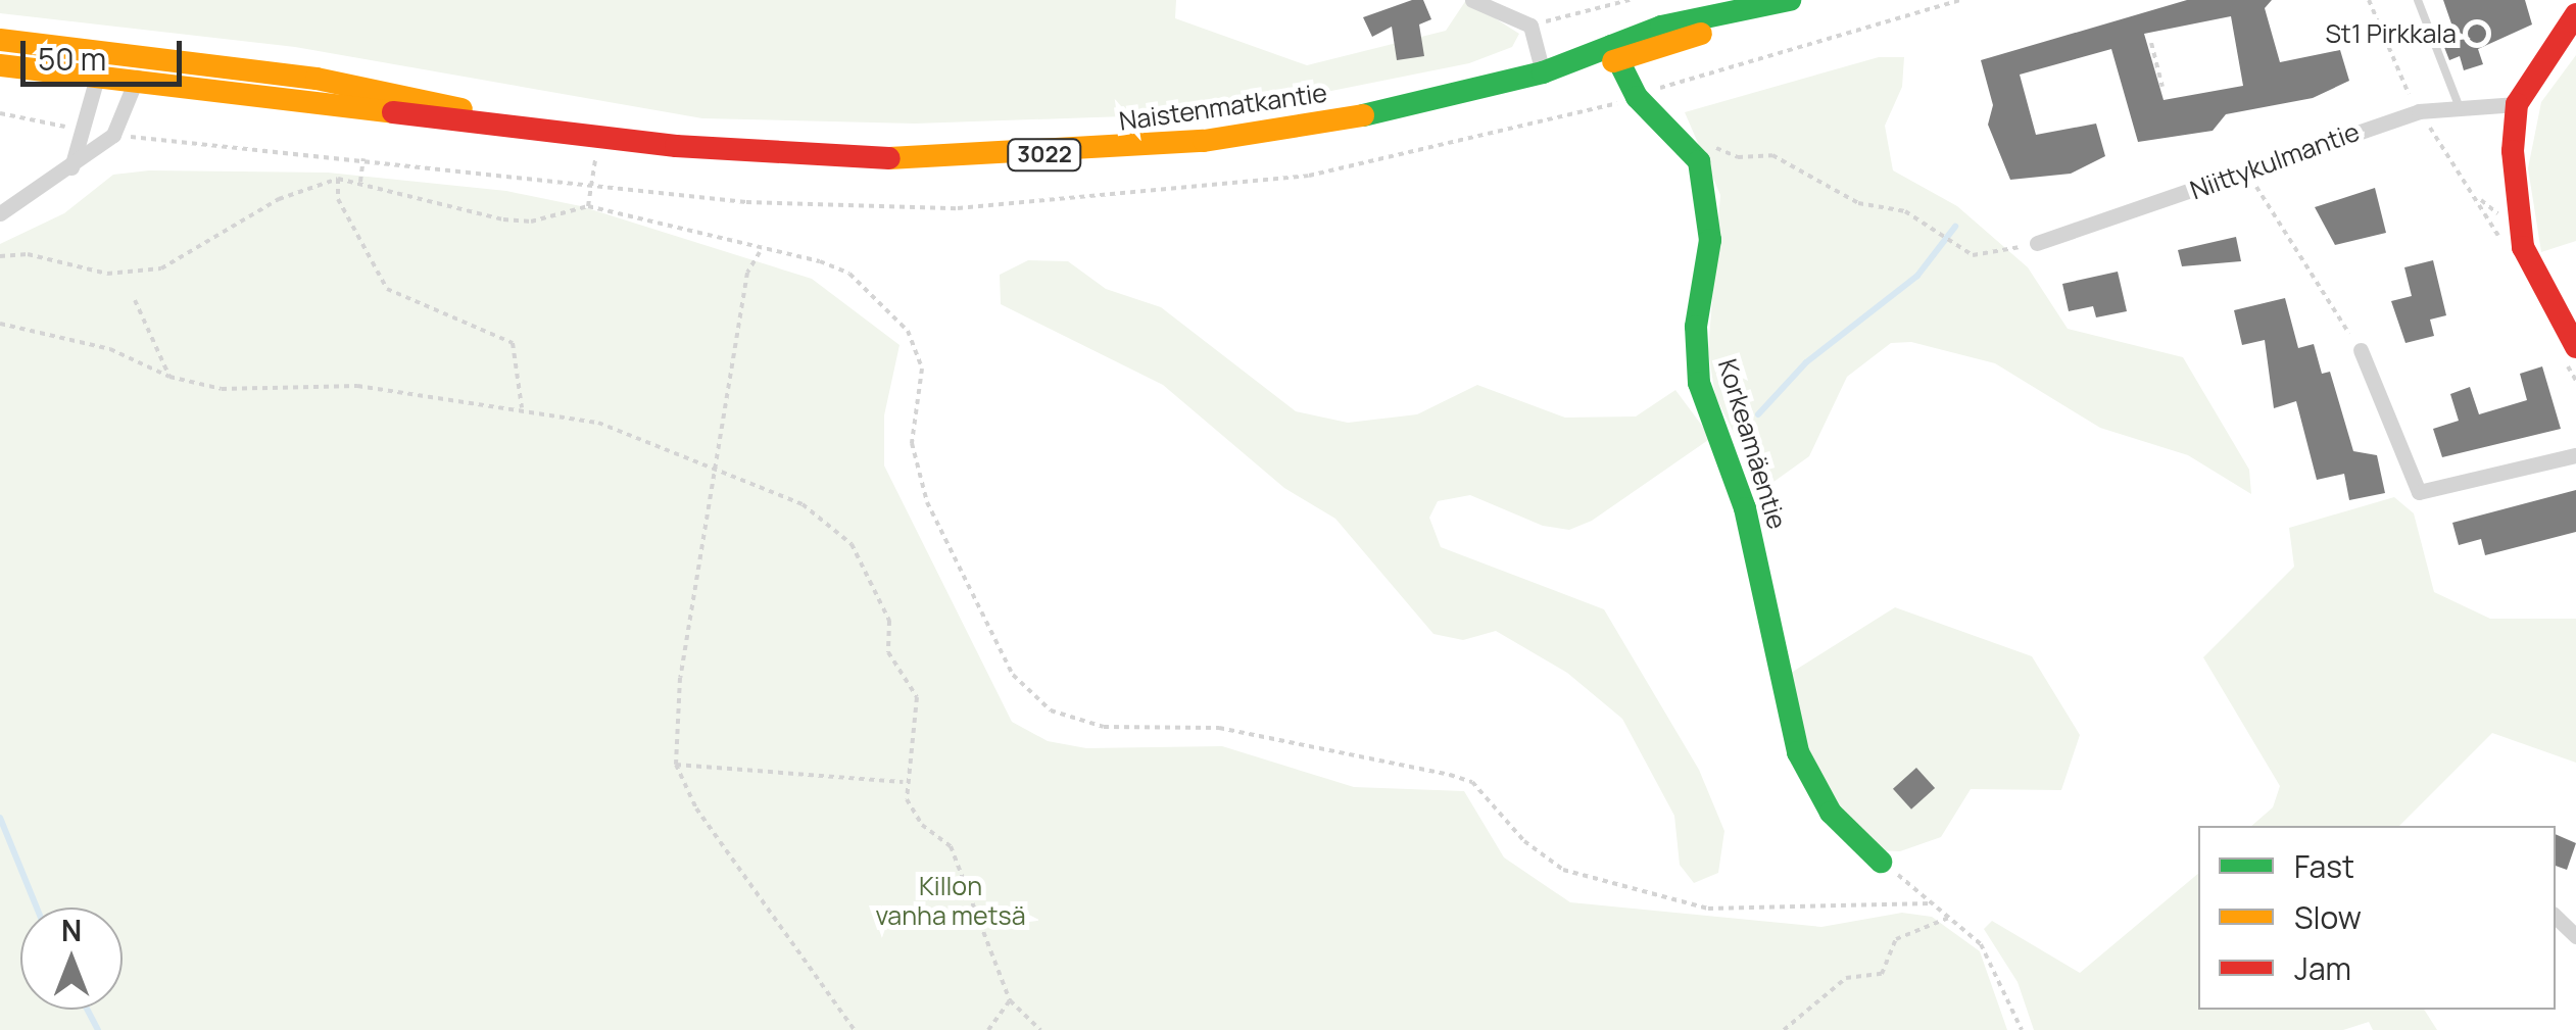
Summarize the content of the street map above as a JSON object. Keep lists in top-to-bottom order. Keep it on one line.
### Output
{"streets":{"main road":["Naistenmatkantie","3022","Korkeamäentie"],"street":["Niittykulmantie"]},"crossings":[["Naistenmatkantie","Korkeamäentie"]],"parks":["Killon vanha metsä"],"places":["St1 Pirkkala"],"legend":["Fast","Slow","Jam"],"scale_bar":"50 m","north":"top"}
